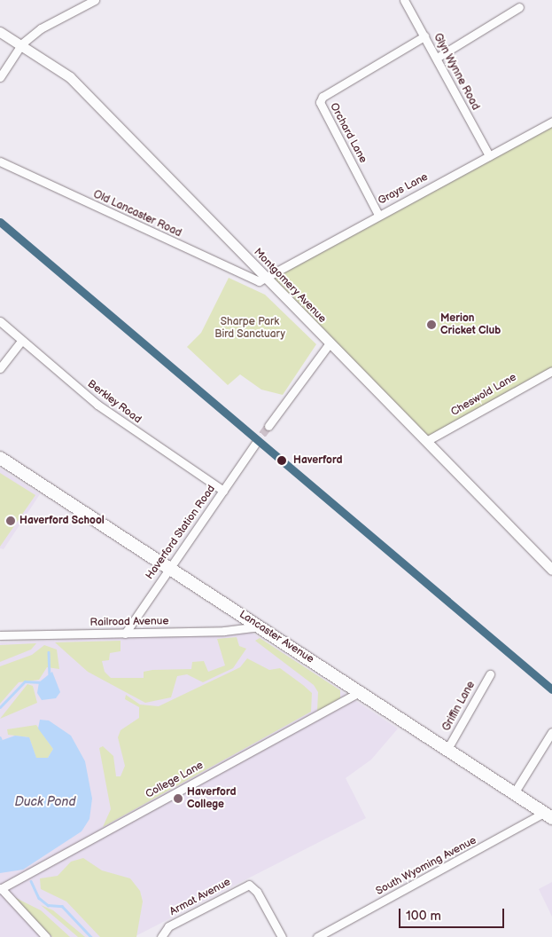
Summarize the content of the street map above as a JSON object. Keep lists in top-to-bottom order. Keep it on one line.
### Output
{"streets":{"highway":["Lancaster Avenue"],"main road":["Montgomery Avenue"],"street":["Glyn Wynne Road","Orchard Lane","Grays Lane","Old Lancaster Road","Cheswold Lane","Berkley Road","Haverford Station Road","Railroad Avenue","Griffin Lane","College Lane","South Wyoming Avenue","Armat Avenue"]},"crossings":[["Glyn Wynne Road","Orchard Lane"],["Glyn Wynne Road","Grays Lane"],["Orchard Lane","Grays Lane"],["Grays Lane","Old Lancaster Road"],["Grays Lane","Montgomery Avenue"],["Old Lancaster Road","Montgomery Avenue"],["Montgomery Avenue","Cheswold Lane"],["Berkley Road","Haverford Station Road"],["Haverford Station Road","Railroad Avenue"],["Haverford Station Road","Lancaster Avenue"],["Railroad Avenue","Lancaster Avenue"],["Lancaster Avenue","Griffin Lane"],["Lancaster Avenue","College Lane"],["Lancaster Avenue","South Wyoming Avenue"]],"water":["Duck Pond"],"parks":["Sharpe Park Bird Sanctuary"],"places":["Merion Cricket Club","Haverford","Haverford School","Haverford College"],"scale_bar":"100 m"}
